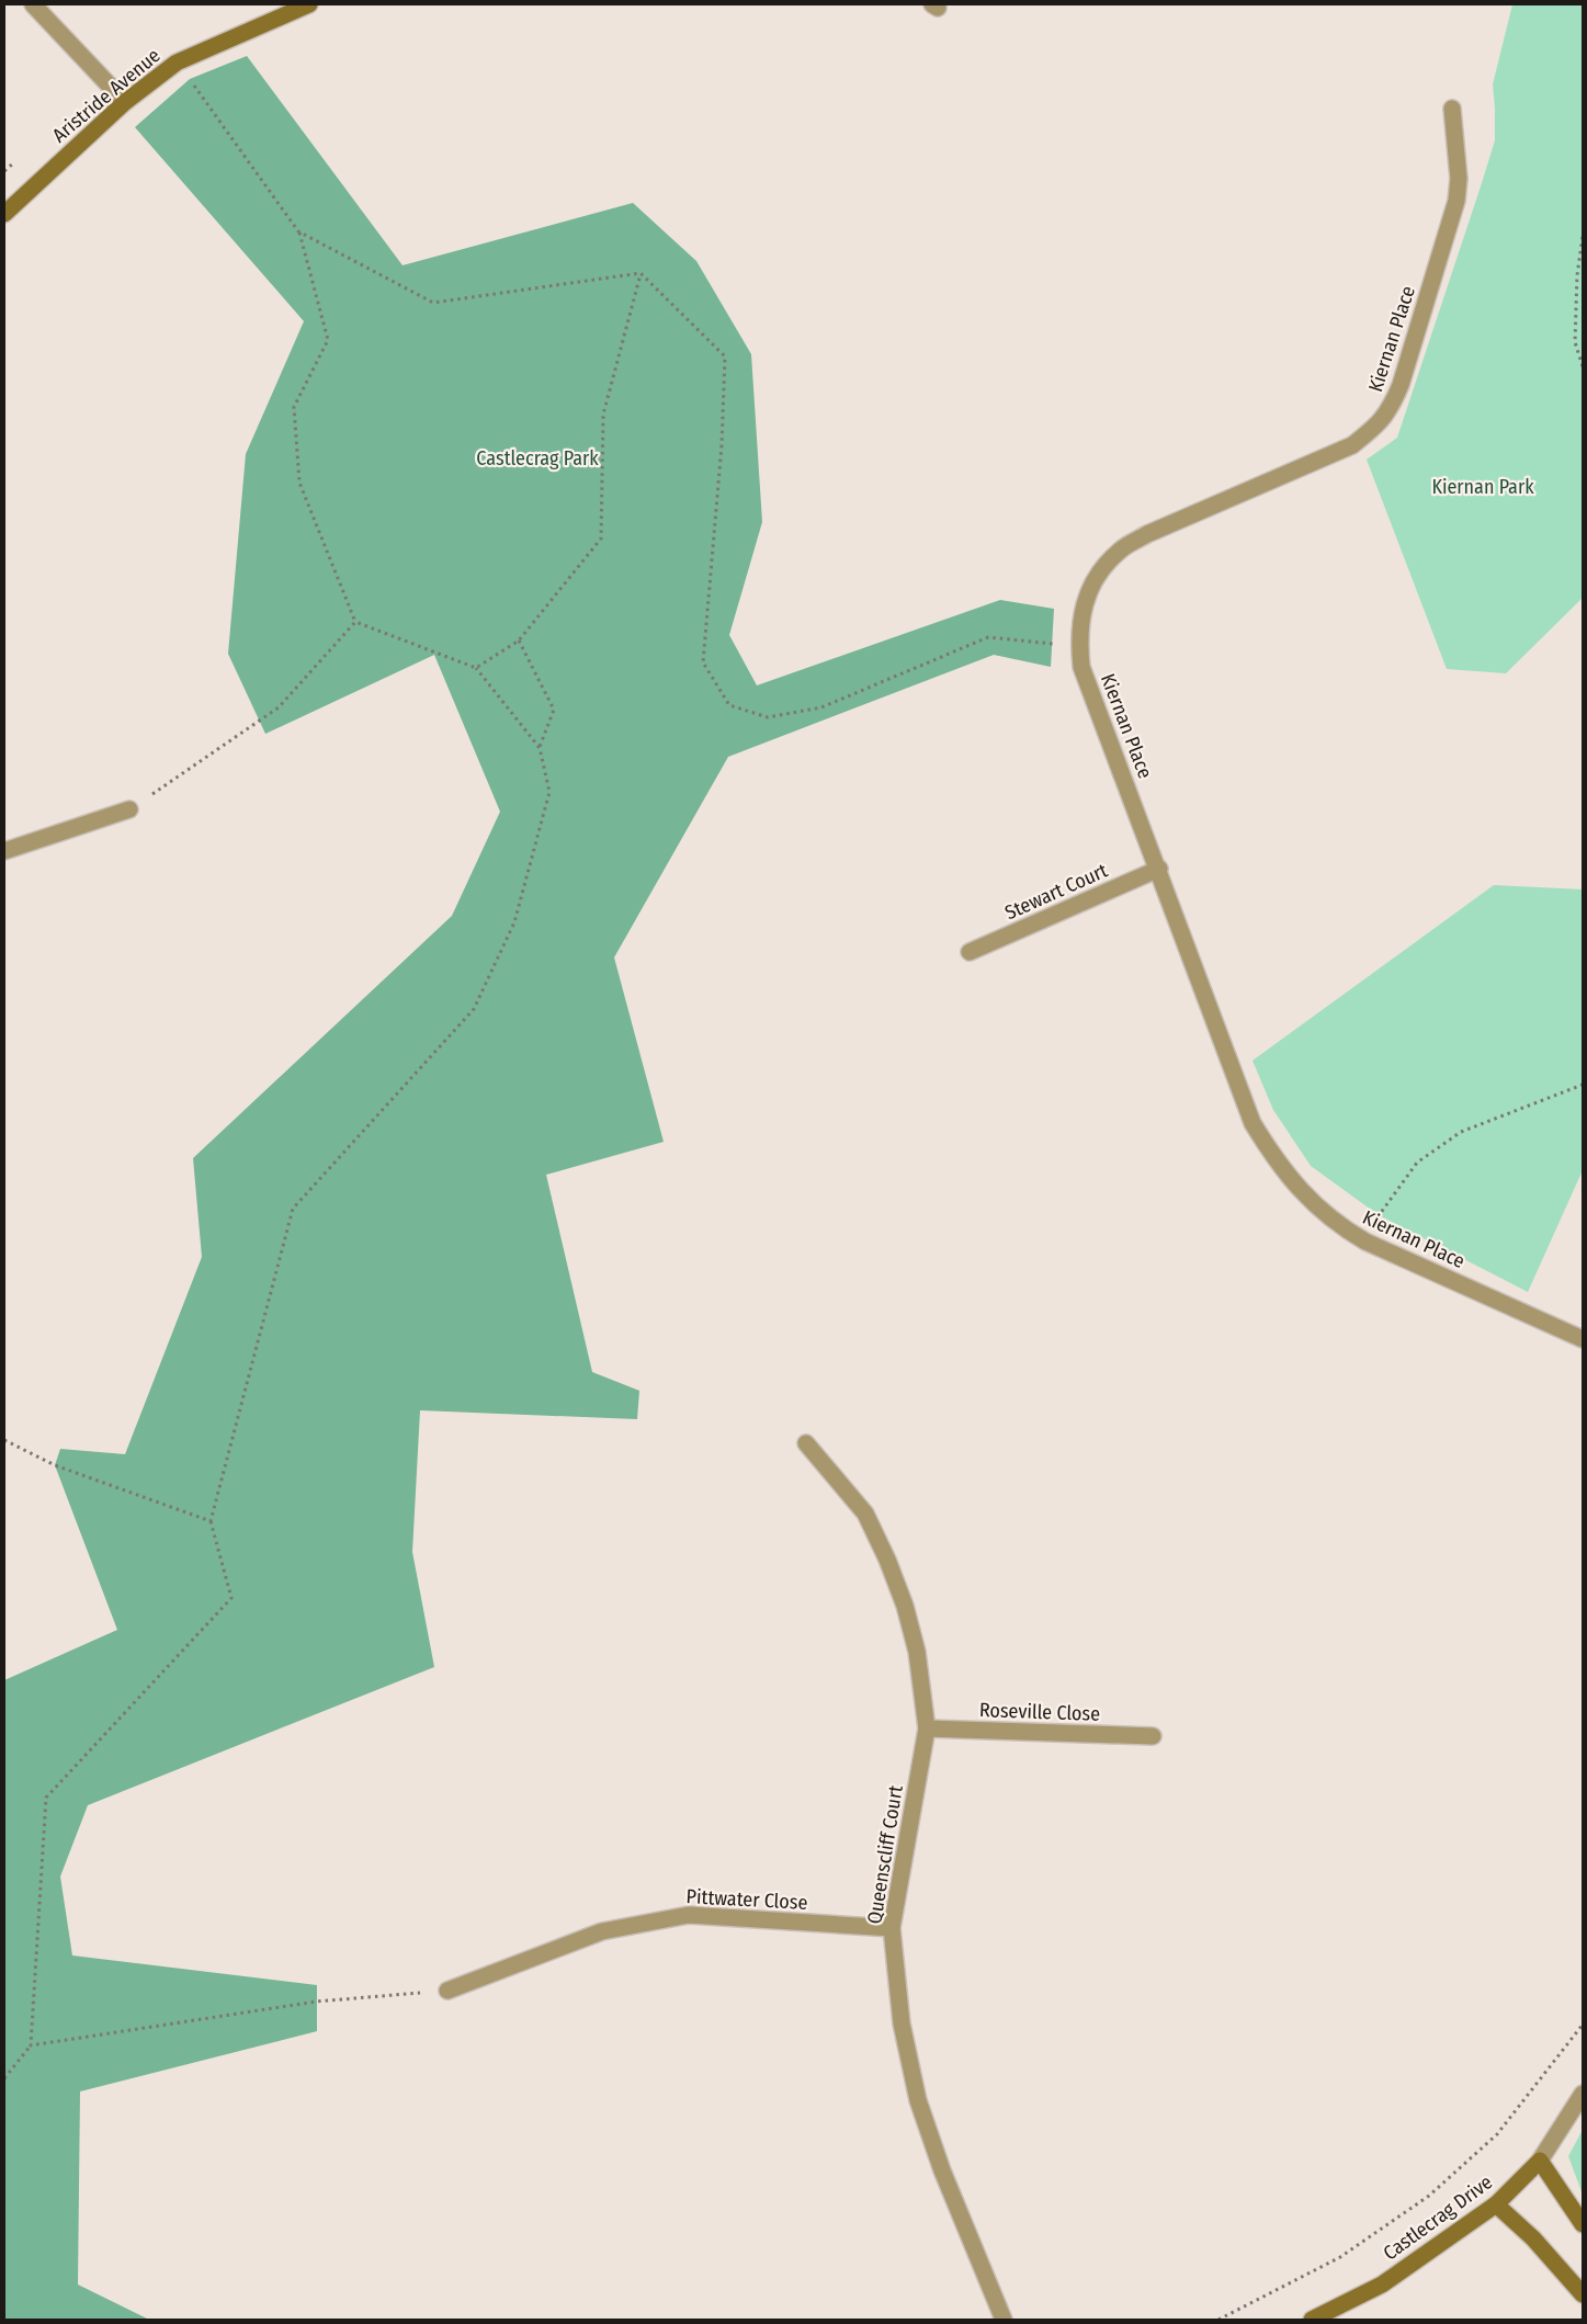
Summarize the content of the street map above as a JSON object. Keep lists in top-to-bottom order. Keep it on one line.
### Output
{"streets":{"street":["Aristride Avenue","Kiernan Place","Stewart Court","Roseville Close","Queenscliff Court","Pittwater Close","Castlecrag Drive"]},"crossings":[["Kiernan Place","Stewart Court"],["Roseville Close","Queenscliff Court"],["Queenscliff Court","Pittwater Close"]],"parks":["Castlecrag Park","Kiernan Park"]}
